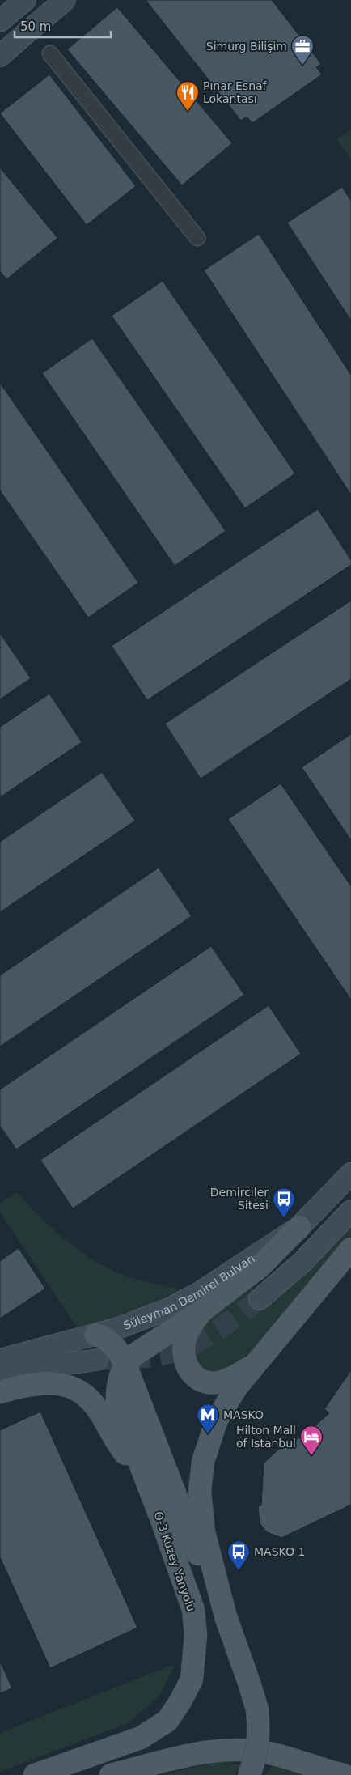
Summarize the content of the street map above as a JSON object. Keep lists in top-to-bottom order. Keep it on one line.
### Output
{"streets":{"main road":["Süleyman Demirel Bulvarı","O-3 Kuzey Yanyolu"]},"places":{"office":["Simurg Bilişim"],"restaurant":["Pınar Esnaf Lokantası"],"bus stop":["Demirciler Sitesi","MASKO 1"],"metro station":["MASKO"],"hotel":["Hilton Mall of Istanbul"]},"scale_bar":"50 m"}
